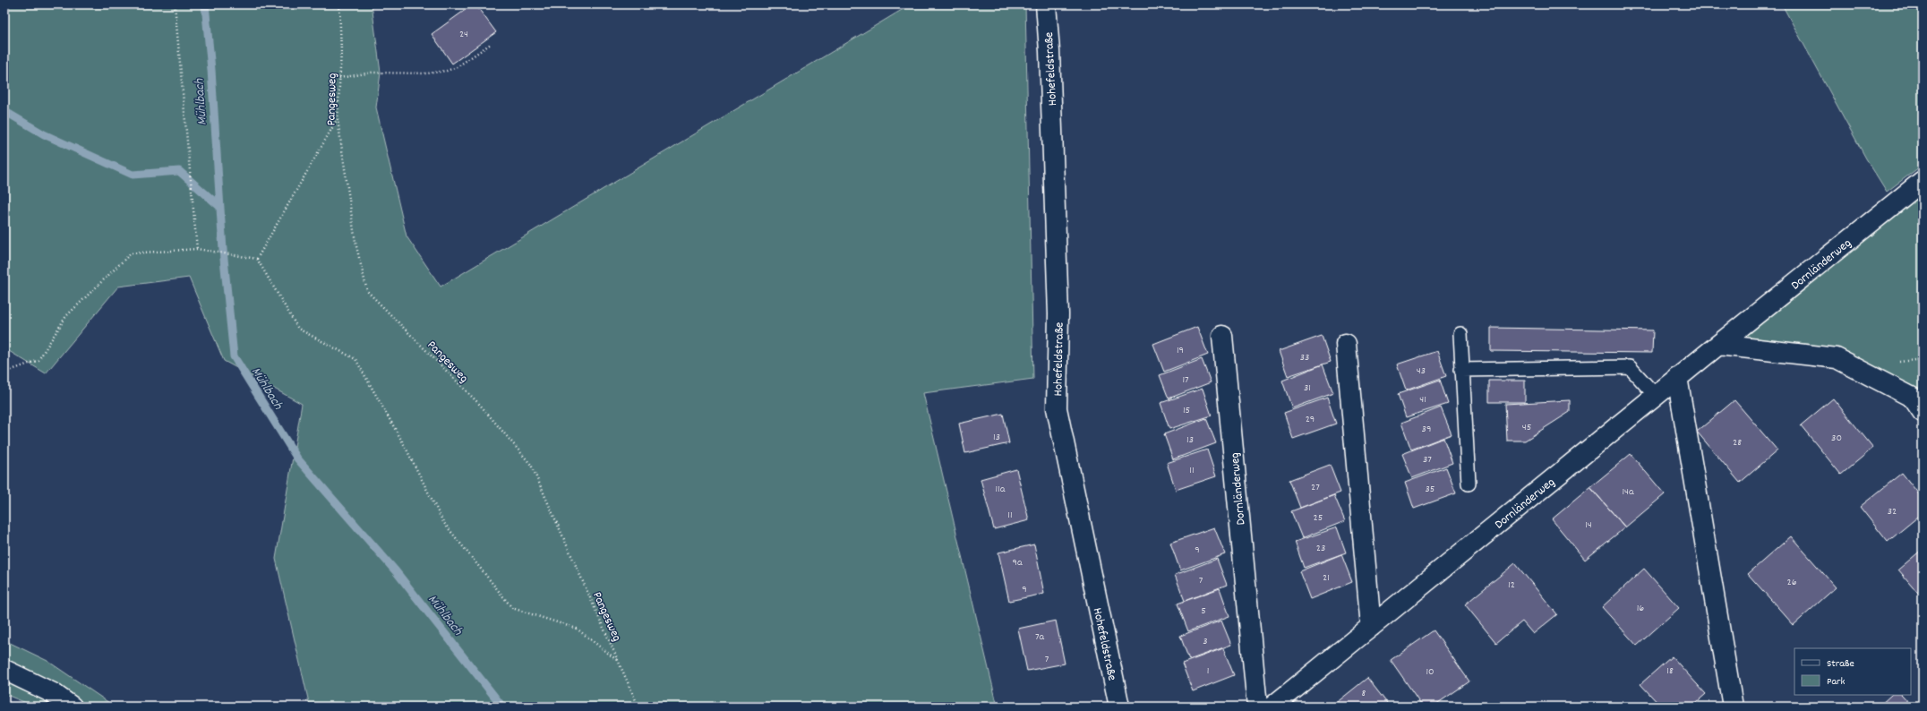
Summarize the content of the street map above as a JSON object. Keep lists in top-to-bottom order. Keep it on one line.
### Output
{"streets":{"street":["Hohefeldstraße","Dornländerweg"],"path":["Pangesweg"]},"water":["Mühlbach"],"house_numbers":["24","19","33","43","17","31","41","15","29","45","39","13","30","13","28","37","11","27","11a","35","14a","32","11","25","14","23","9","9a","21","7","26","12","9","16","5","7a","3","7","1","18","10","8"],"legend":["Straße","Park"]}
